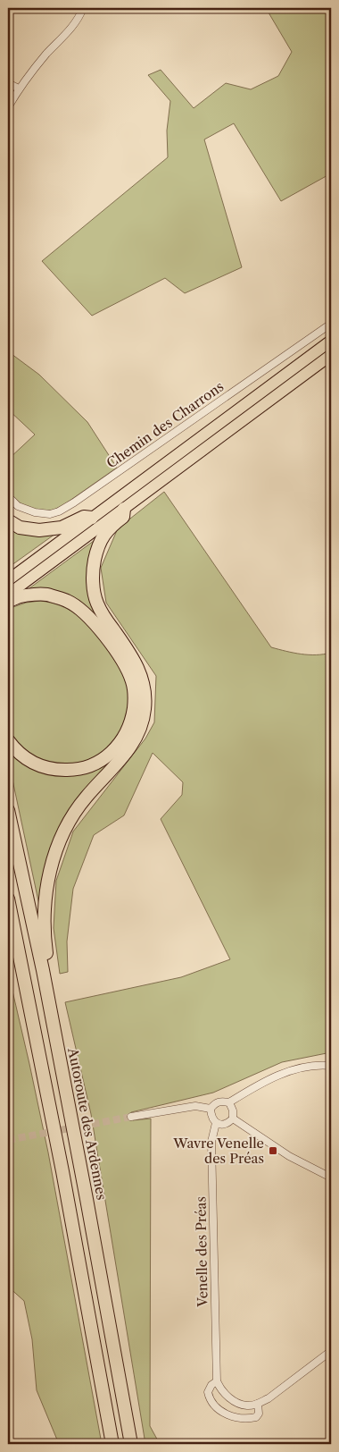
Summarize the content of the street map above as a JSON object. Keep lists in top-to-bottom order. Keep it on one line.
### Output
{"streets":{"highway":["Autoroute des Ardennes"],"street":["Chemin des Charrons","Venelle des Préas"]},"places":{"transit":["Wavre Venelle des Préas"]}}
